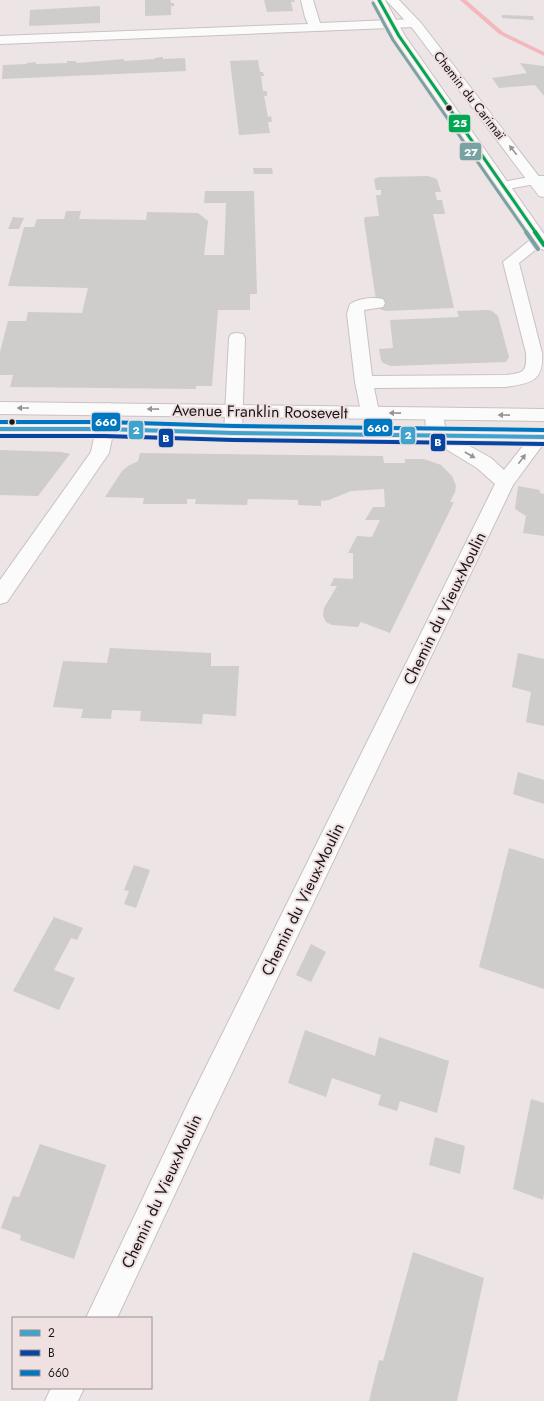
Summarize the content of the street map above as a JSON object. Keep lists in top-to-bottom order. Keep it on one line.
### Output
{"streets":{"main road":["Chemin du Carimaï","Avenue Franklin Roosevelt","Chemin du Vieux-Moulin"]},"crossings":[["Avenue Franklin Roosevelt","Chemin du Vieux-Moulin"]],"lines":["transit line 25","transit line 27","transit line 660","transit line 2","transit line B"],"legend":["2","B","660"]}
